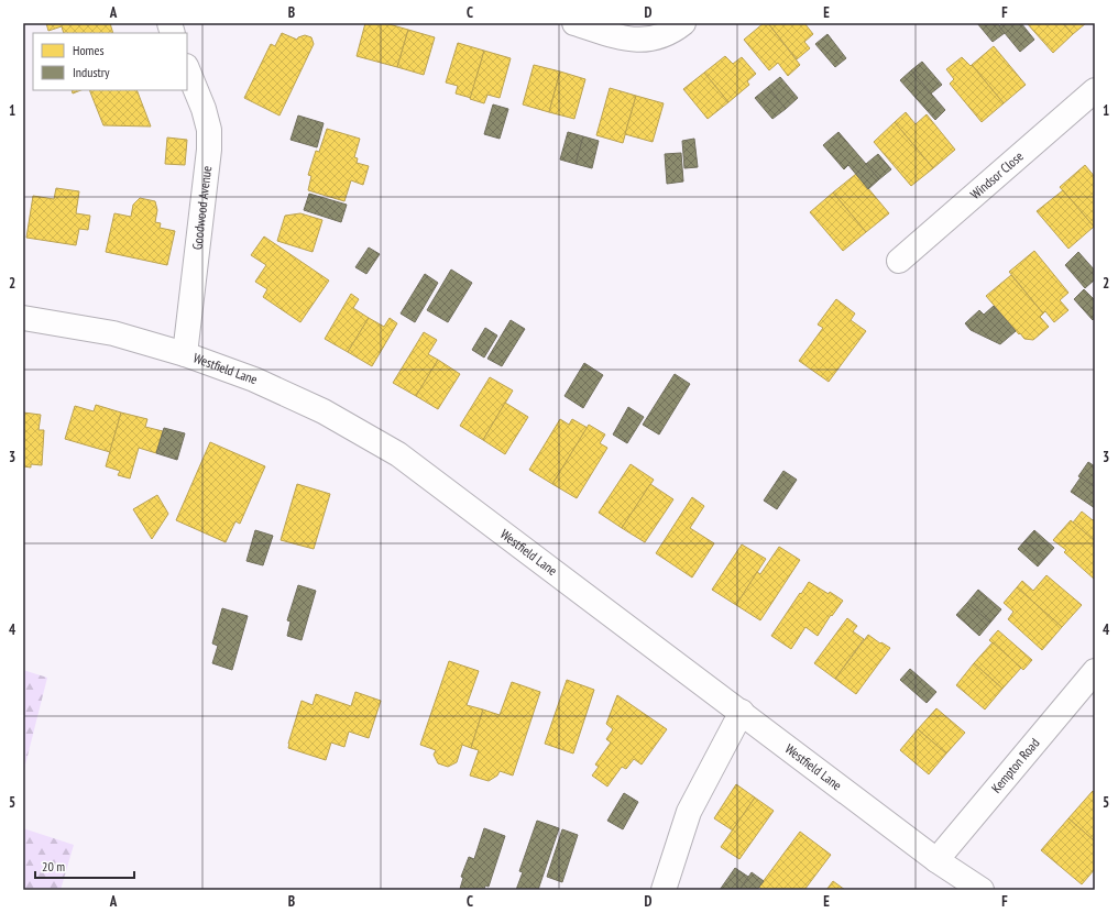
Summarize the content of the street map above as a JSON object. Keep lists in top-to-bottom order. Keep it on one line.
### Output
{"streets":{"street":["Windsor Close","Goodwood Avenue","Westfield Lane","Kempton Road"]},"crossings":[["Goodwood Avenue","Westfield Lane"],["Westfield Lane","Kempton Road"]],"legend":["Homes","Industry"],"scale_bar":"20 m","grid":{"columns":["A","B","C","D","E","F"],"rows":["1","2","3","4","5"]}}
